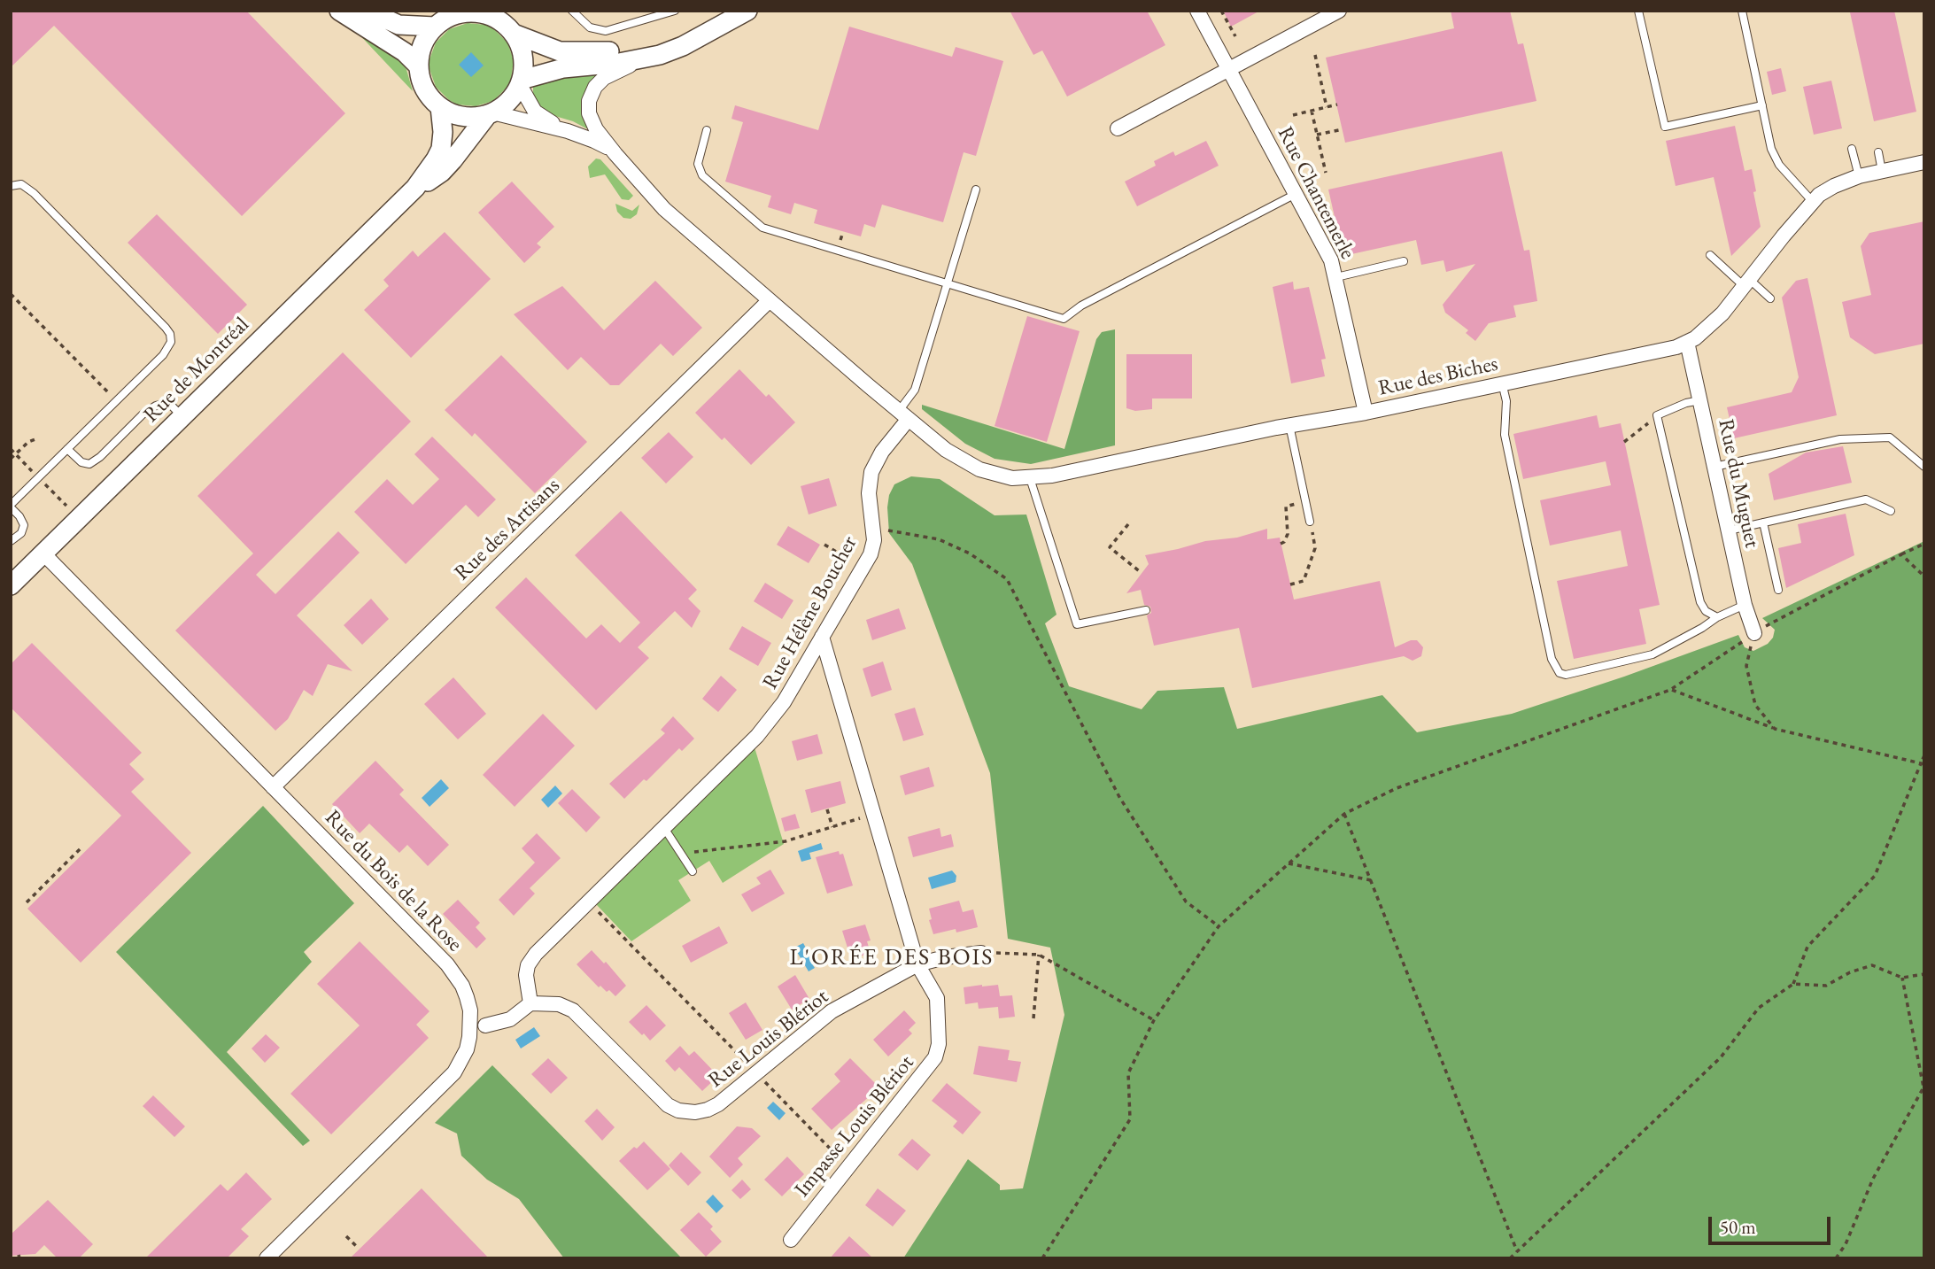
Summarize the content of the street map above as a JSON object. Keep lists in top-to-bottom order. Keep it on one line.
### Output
{"streets":{"street":["Rue Chantemerle","Rue de Montréal","Rue des Biches","Rue du Muguet","Rue des Artisans","Rue Hélène Boucher","Rue du Bois de la Rose","Rue Louis Blériot","Impasse Louis Blériot"]},"crossings":[["Rue Chantemerle","Rue des Biches"],["Rue de Montréal","Rue du Bois de la Rose"],["Rue des Biches","Rue du Muguet"],["Rue des Biches","Rue Hélène Boucher"],["Rue des Artisans","Rue du Bois de la Rose"],["Rue Hélène Boucher","Rue Louis Blériot"],["Rue Louis Blériot","Impasse Louis Blériot"]],"districts":["L'ORÉE DES BOIS"],"scale_bar":"50 m"}
